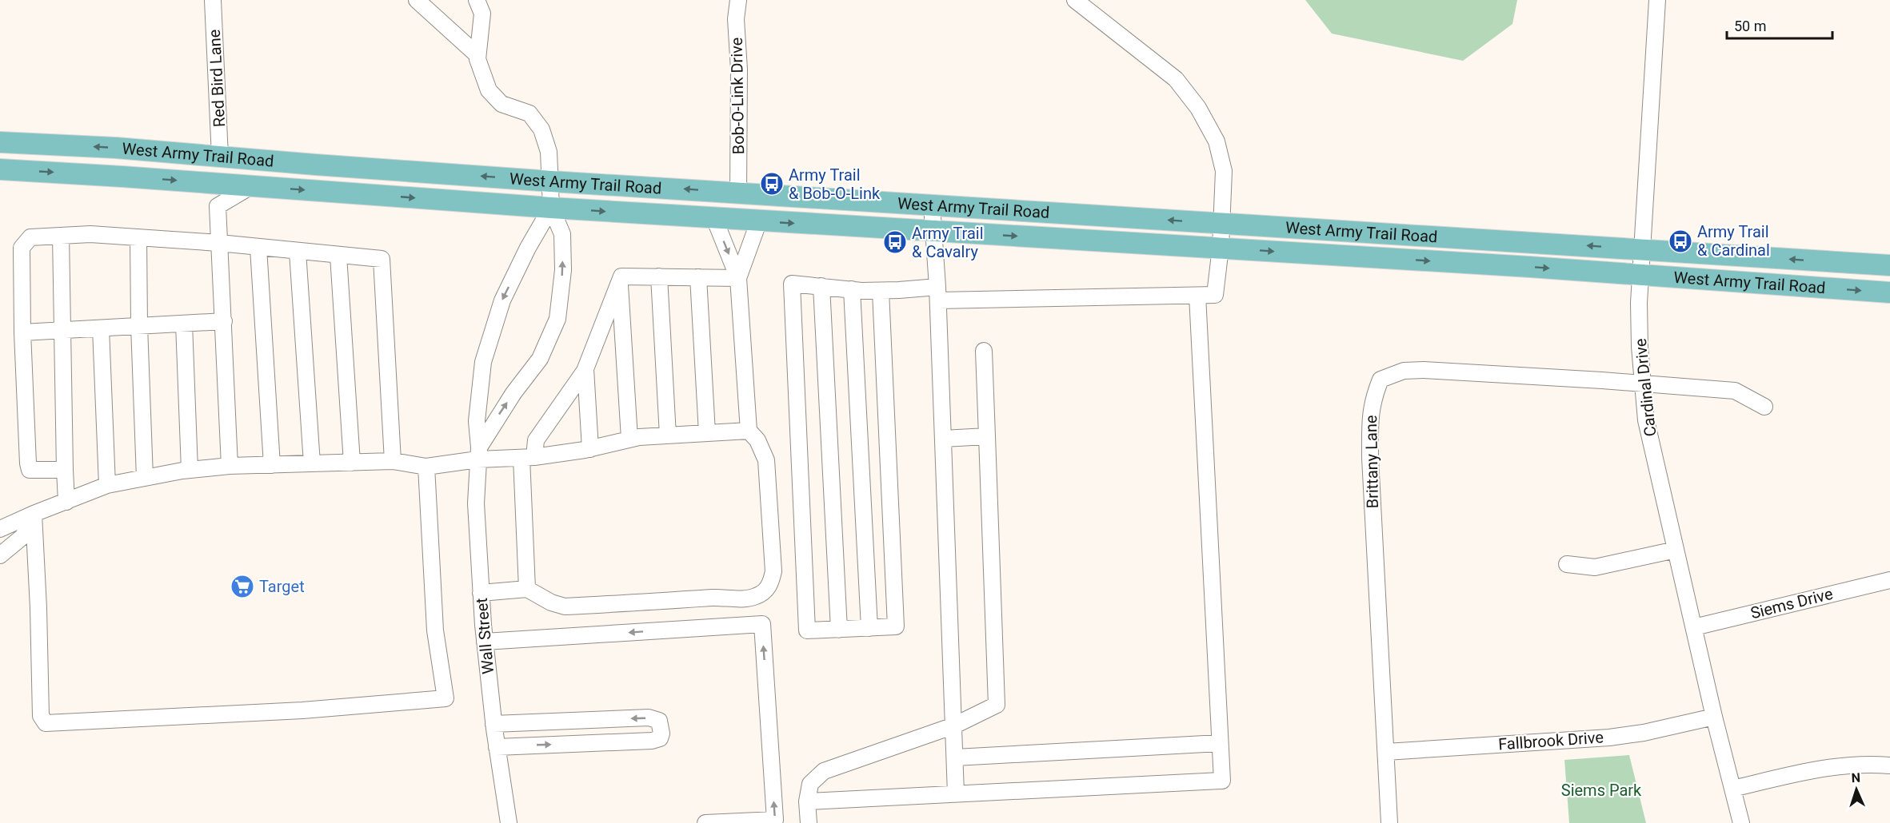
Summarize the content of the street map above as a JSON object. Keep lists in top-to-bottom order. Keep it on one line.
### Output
{"streets":{"main road":["West Army Trail Road"],"street":["Red Bird Lane","Bob-O-Link Drive","Cardinal Drive","Brittany Lane","Siems Drive","Wall Street","Fallbrook Drive"]},"crossings":[["Red Bird Lane","West Army Trail Road"],["Bob-O-Link Drive","West Army Trail Road"],["West Army Trail Road","Cardinal Drive"],["West Army Trail Road","Wall Street"],["Cardinal Drive","Brittany Lane"],["Cardinal Drive","Siems Drive"],["Cardinal Drive","Fallbrook Drive"],["Brittany Lane","Fallbrook Drive"]],"parks":["Siems Park"],"places":{"bus stop":["Army Trail & Bob-O-Link","Army Trail & Cardinal","Army Trail & Cavalry"],"supermarket":["Target"]},"scale_bar":"50 m","north":"top"}
